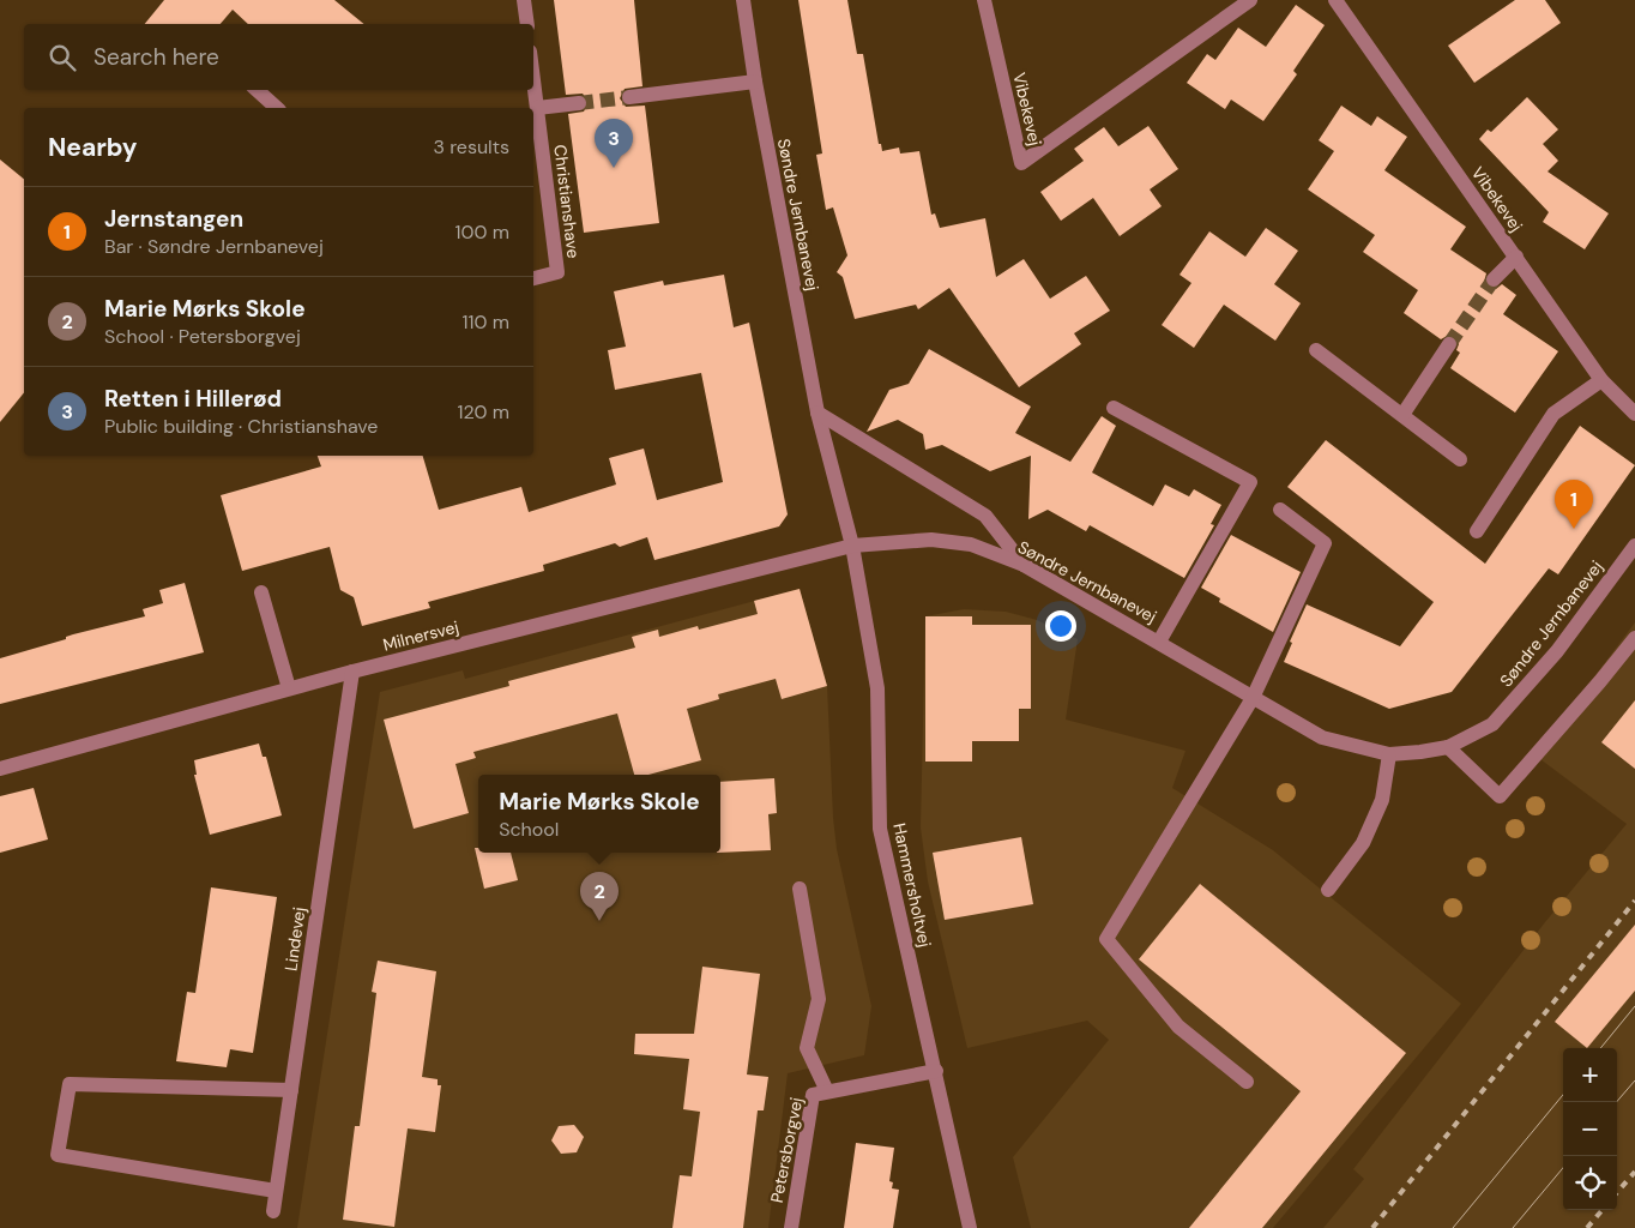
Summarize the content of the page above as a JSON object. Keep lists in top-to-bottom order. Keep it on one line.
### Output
{"streets":{"street":["Vibekevej","Christianshave","Søndre Jernbanevej","Milnersvej","Hammersholtvej","Lindevej","Petersborgvej"]},"crossings":[["Søndre Jernbanevej","Milnersvej"],["Søndre Jernbanevej","Hammersholtvej"],["Milnersvej","Hammersholtvej"],["Milnersvej","Lindevej"],["Hammersholtvej","Petersborgvej"]],"page":{"search":"Search here","heading":["Nearby","3 results"],"pins":["3","1","2"],"list":[{"mark":"1","name":"Jernstangen","note":"Bar · Søndre Jernbanevej","value":"100 m"},{"mark":"2","name":"Marie Mørks Skole","note":"School · Petersborgvej","value":"110 m"},{"mark":"3","name":"Retten i Hillerød","note":"Public building · Christianshave","value":"120 m"}],"popup":["Marie Mørks Skole","School"],"map_buttons":["+","−"]}}
